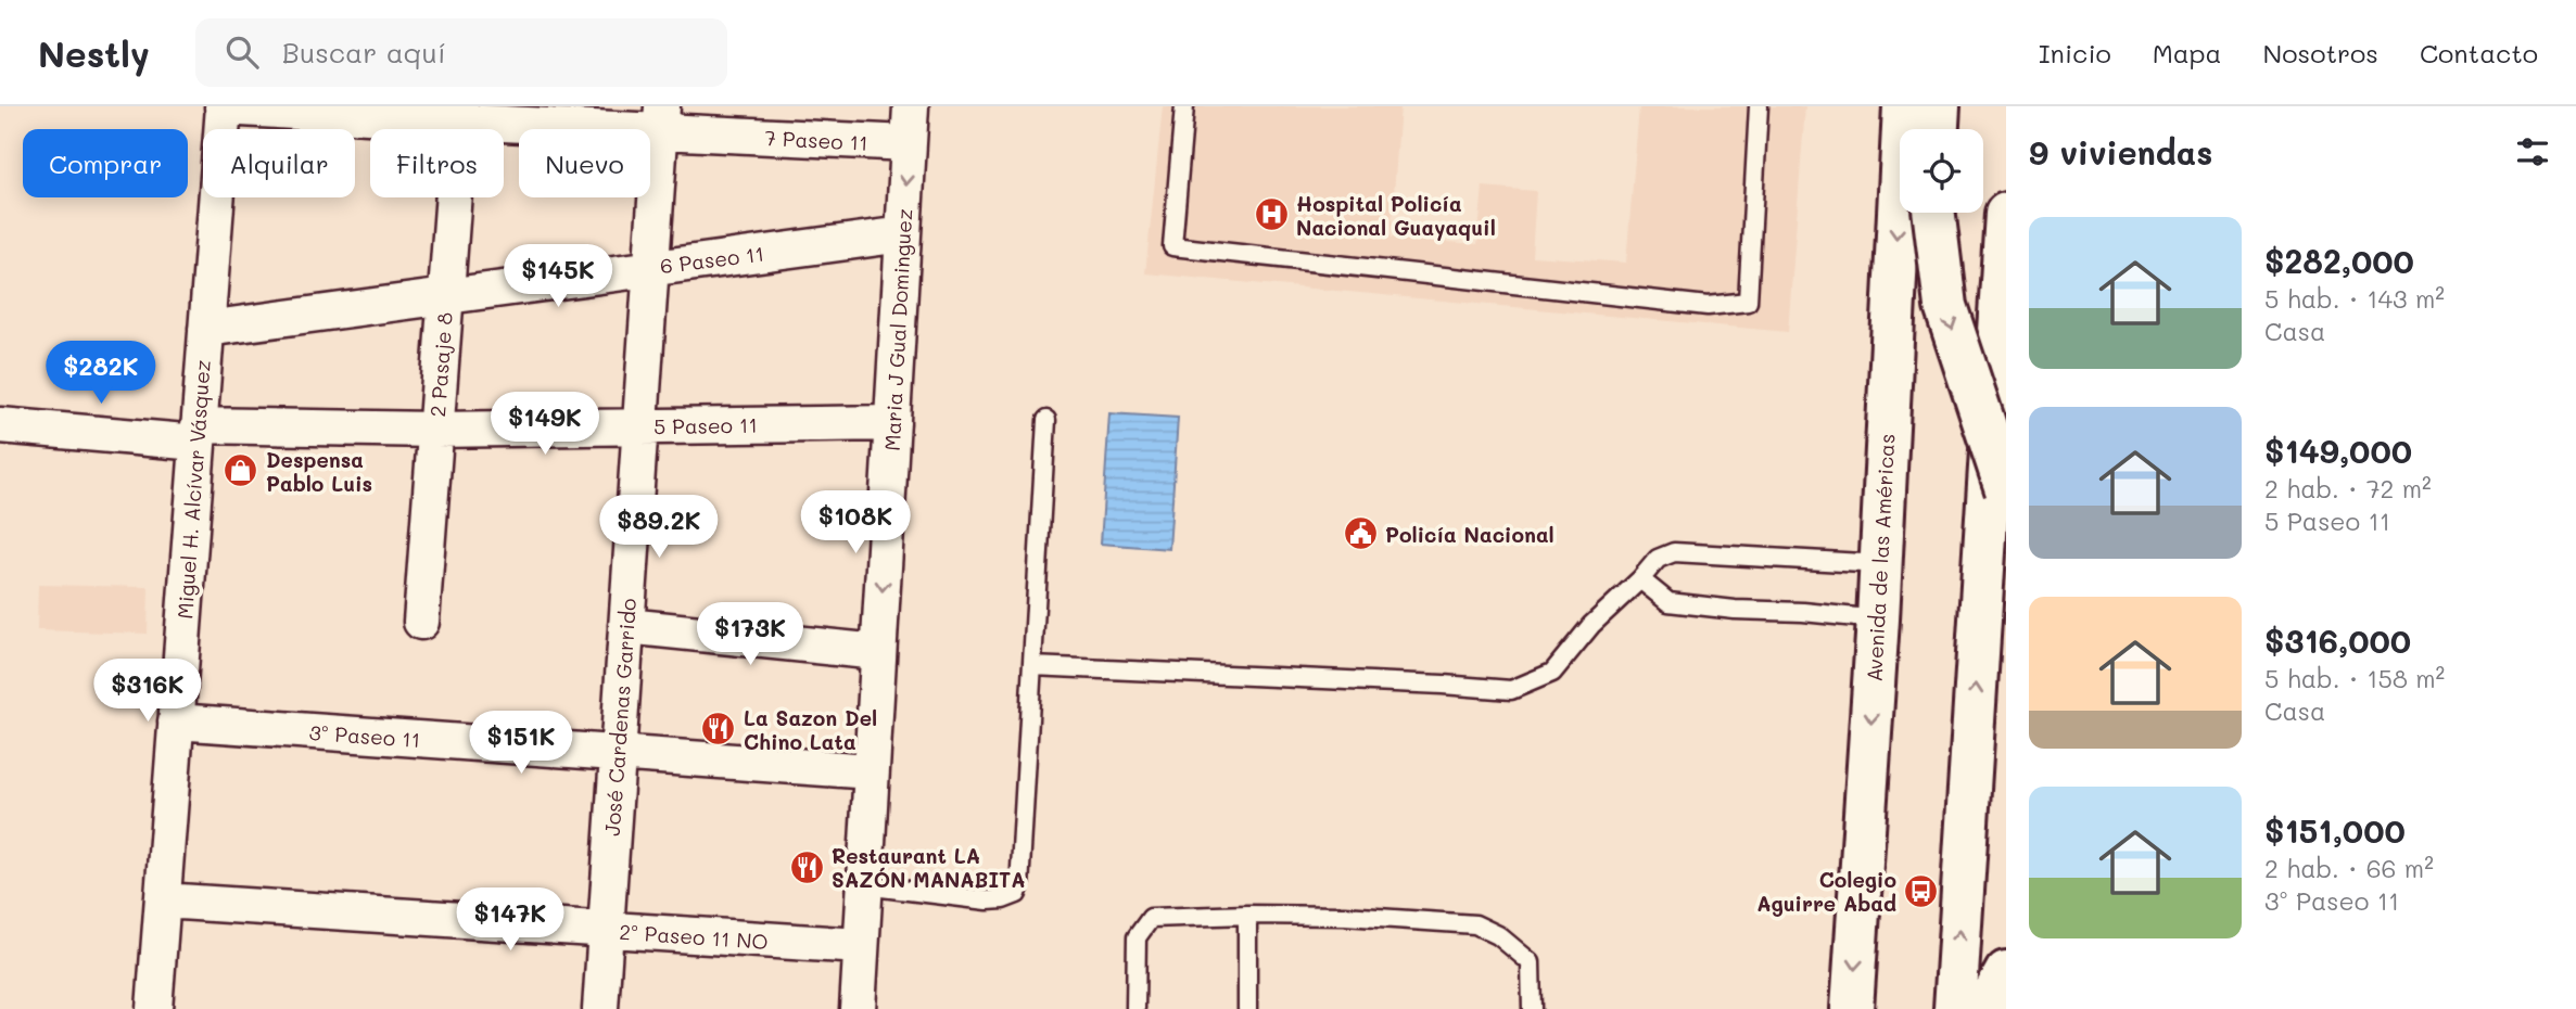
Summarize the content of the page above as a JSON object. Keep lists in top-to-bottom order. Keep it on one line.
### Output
{"streets":{"main road":["Avenida de las Américas"],"street":["7 Paseo 11","6 Paseo 11","Maria J Gual Dominguez","2 Pasaje 8","5 Paseo 11","Miguel H. Alcívar Vásquez","José Cardenas Garrido","3º Paseo 11","2º Paseo 11 NO"]},"crossings":[["7 Paseo 11","Maria J Gual Dominguez"],["7 Paseo 11","2 Pasaje 8"],["7 Paseo 11","Miguel H. Alcívar Vásquez"],["7 Paseo 11","José Cardenas Garrido"],["6 Paseo 11","Maria J Gual Dominguez"],["6 Paseo 11","2 Pasaje 8"],["6 Paseo 11","Miguel H. Alcívar Vásquez"],["6 Paseo 11","José Cardenas Garrido"],["Maria J Gual Dominguez","5 Paseo 11"],["Maria J Gual Dominguez","3º Paseo 11"],["Maria J Gual Dominguez","2º Paseo 11 NO"],["2 Pasaje 8","5 Paseo 11"],["5 Paseo 11","Miguel H. Alcívar Vásquez"],["5 Paseo 11","José Cardenas Garrido"],["Miguel H. Alcívar Vásquez","3º Paseo 11"],["Miguel H. Alcívar Vásquez","2º Paseo 11 NO"],["José Cardenas Garrido","3º Paseo 11"],["José Cardenas Garrido","2º Paseo 11 NO"]],"one_way":["Maria J Gual Dominguez"],"places":{"hospital":["Hospital Policía Nacional Guayaquil"],"shop":["Despensa Pablo Luis"],"public building":["Policía Nacional"],"restaurant":["La Sazon Del Chino Lata","Restaurant LA SAZÓN MANABITA"],"bus stop":["Colegio Aguirre Abad"]},"page":{"header":"Nestly","search":"Buscar aquí","nav":["Inicio","Mapa","Nosotros","Contacto"],"heading":"9 viviendas","chip":["Comprar","Alquilar","Filtros","Nuevo"],"list":[{"name":"$282,000","note":"5 hab. · 143 m² · Casa"},{"name":"$149,000","note":"2 hab. · 72 m² · 5 Paseo 11"},{"name":"$316,000","note":"5 hab. · 158 m² · Casa"},{"name":"$151,000","note":"2 hab. · 66 m² · 3º Paseo 11"}],"price":["$145K","$282K","$149K","$108K","$89.2K","$173K","$316K","$151K","$147K"]}}
